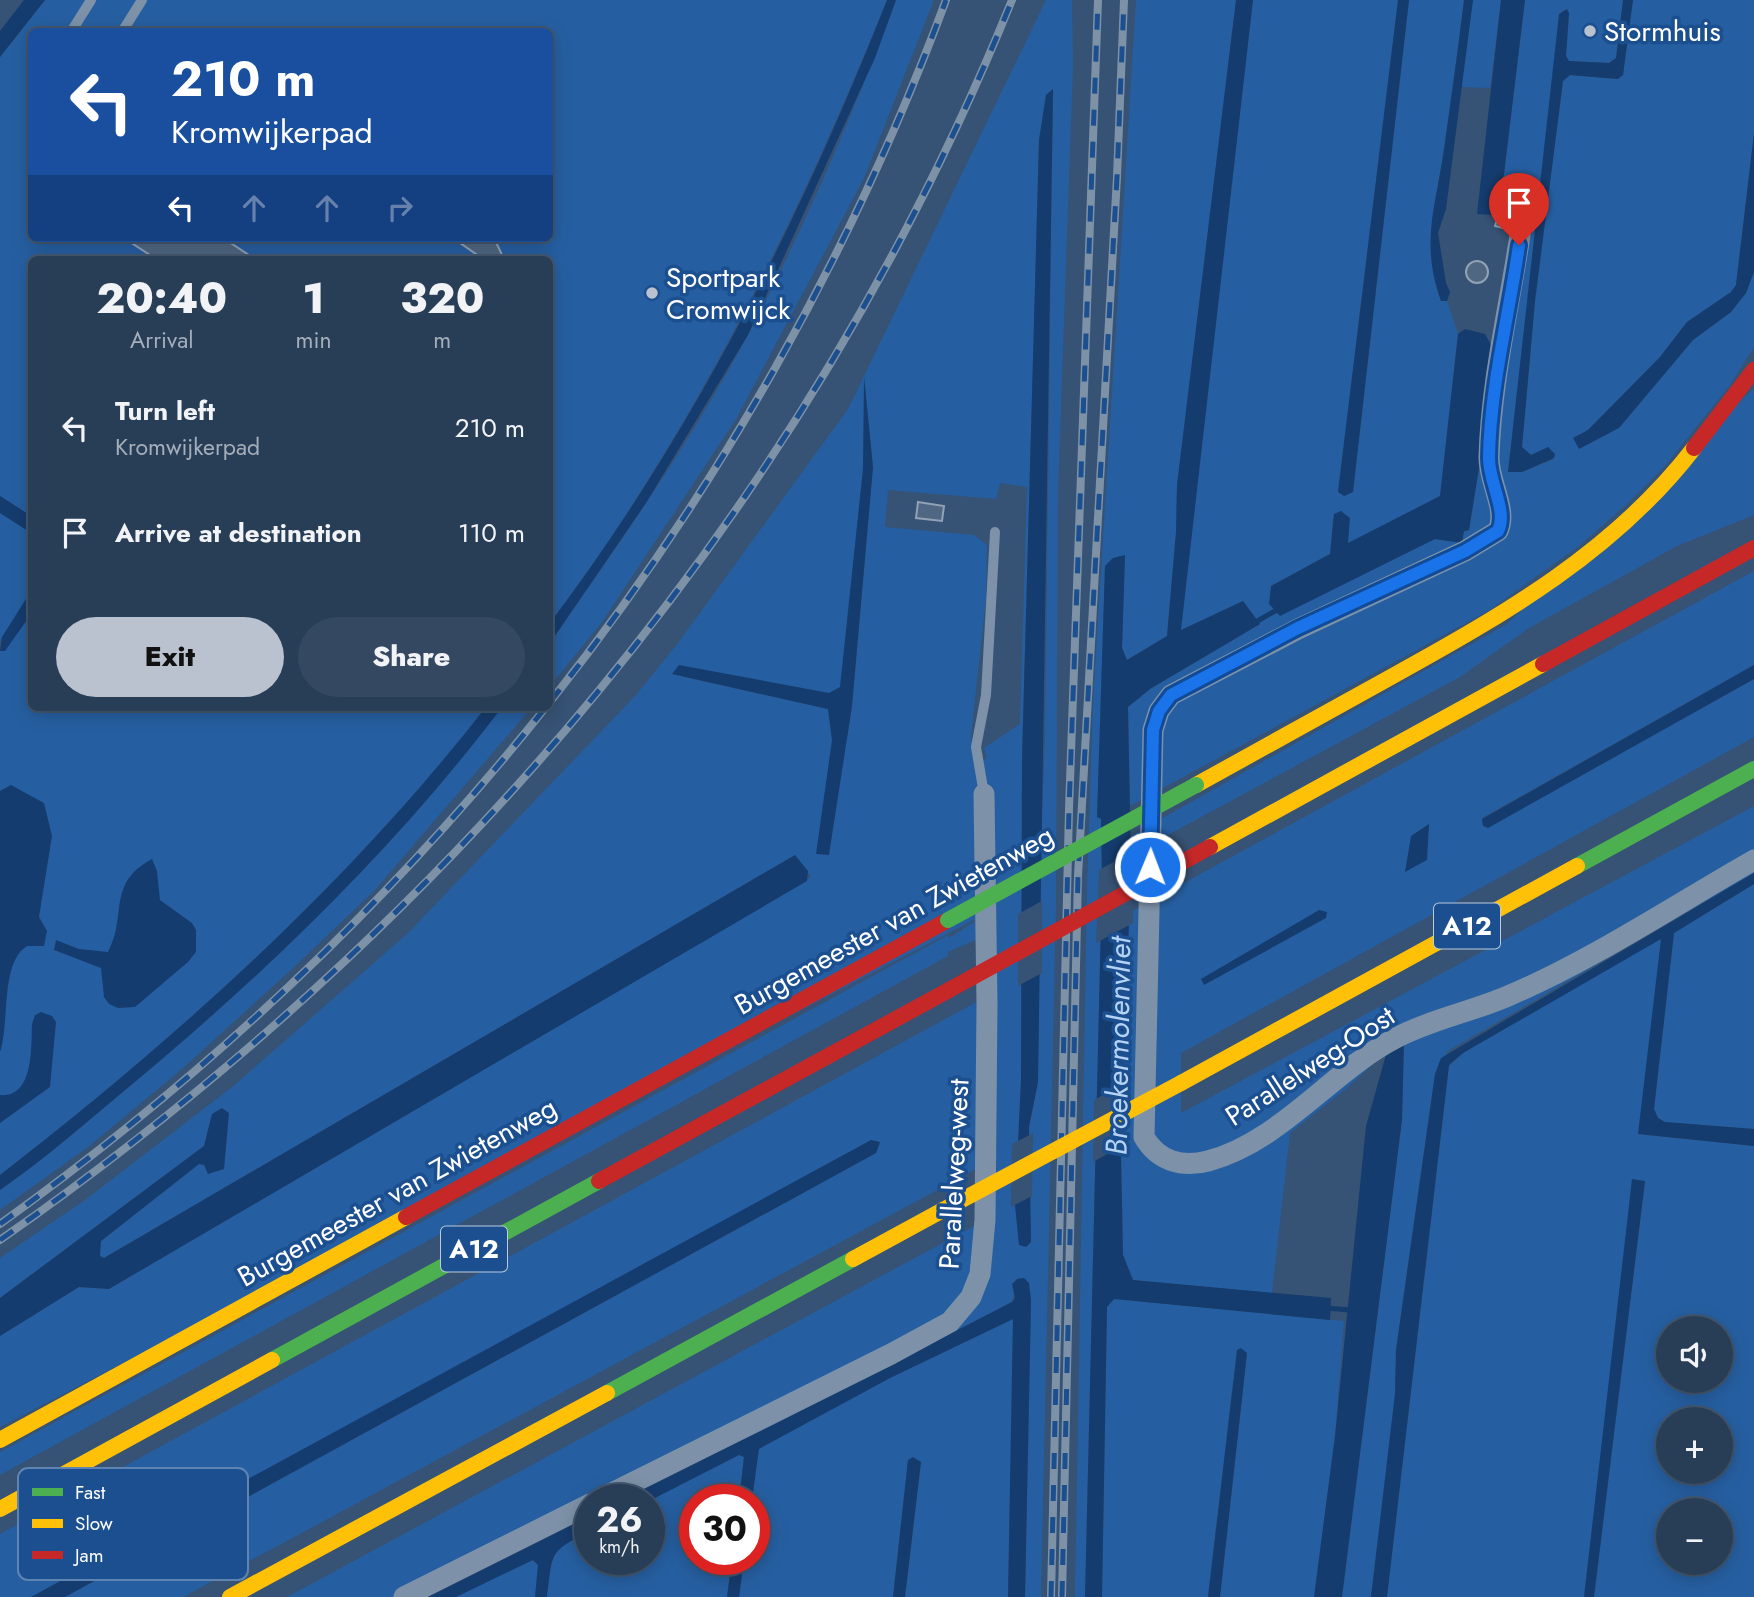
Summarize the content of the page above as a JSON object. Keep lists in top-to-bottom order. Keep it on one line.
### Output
{"streets":{"main road":["Burgemeester van Zwietenweg","A12"],"street":["Parallelweg-Oost","Parallelweg-west"]},"water":["Broekermolenvliet"],"places":["Stormhuis","Sportpark Cromwijck"],"legend":["Fast","Slow","Jam"],"page":{"turn":["210 m","Kromwijkerpad"],"eta":["20:40","Arrival","1","min","320","m"],"list":[{"name":"Turn left","note":"Kromwijkerpad","value":"210 m"},{"name":"Arrive at destination","value":"110 m"}],"buttons":["Exit","Share"],"map_buttons":["+","−"],"speed":"26 km/h","limit":"30"}}
